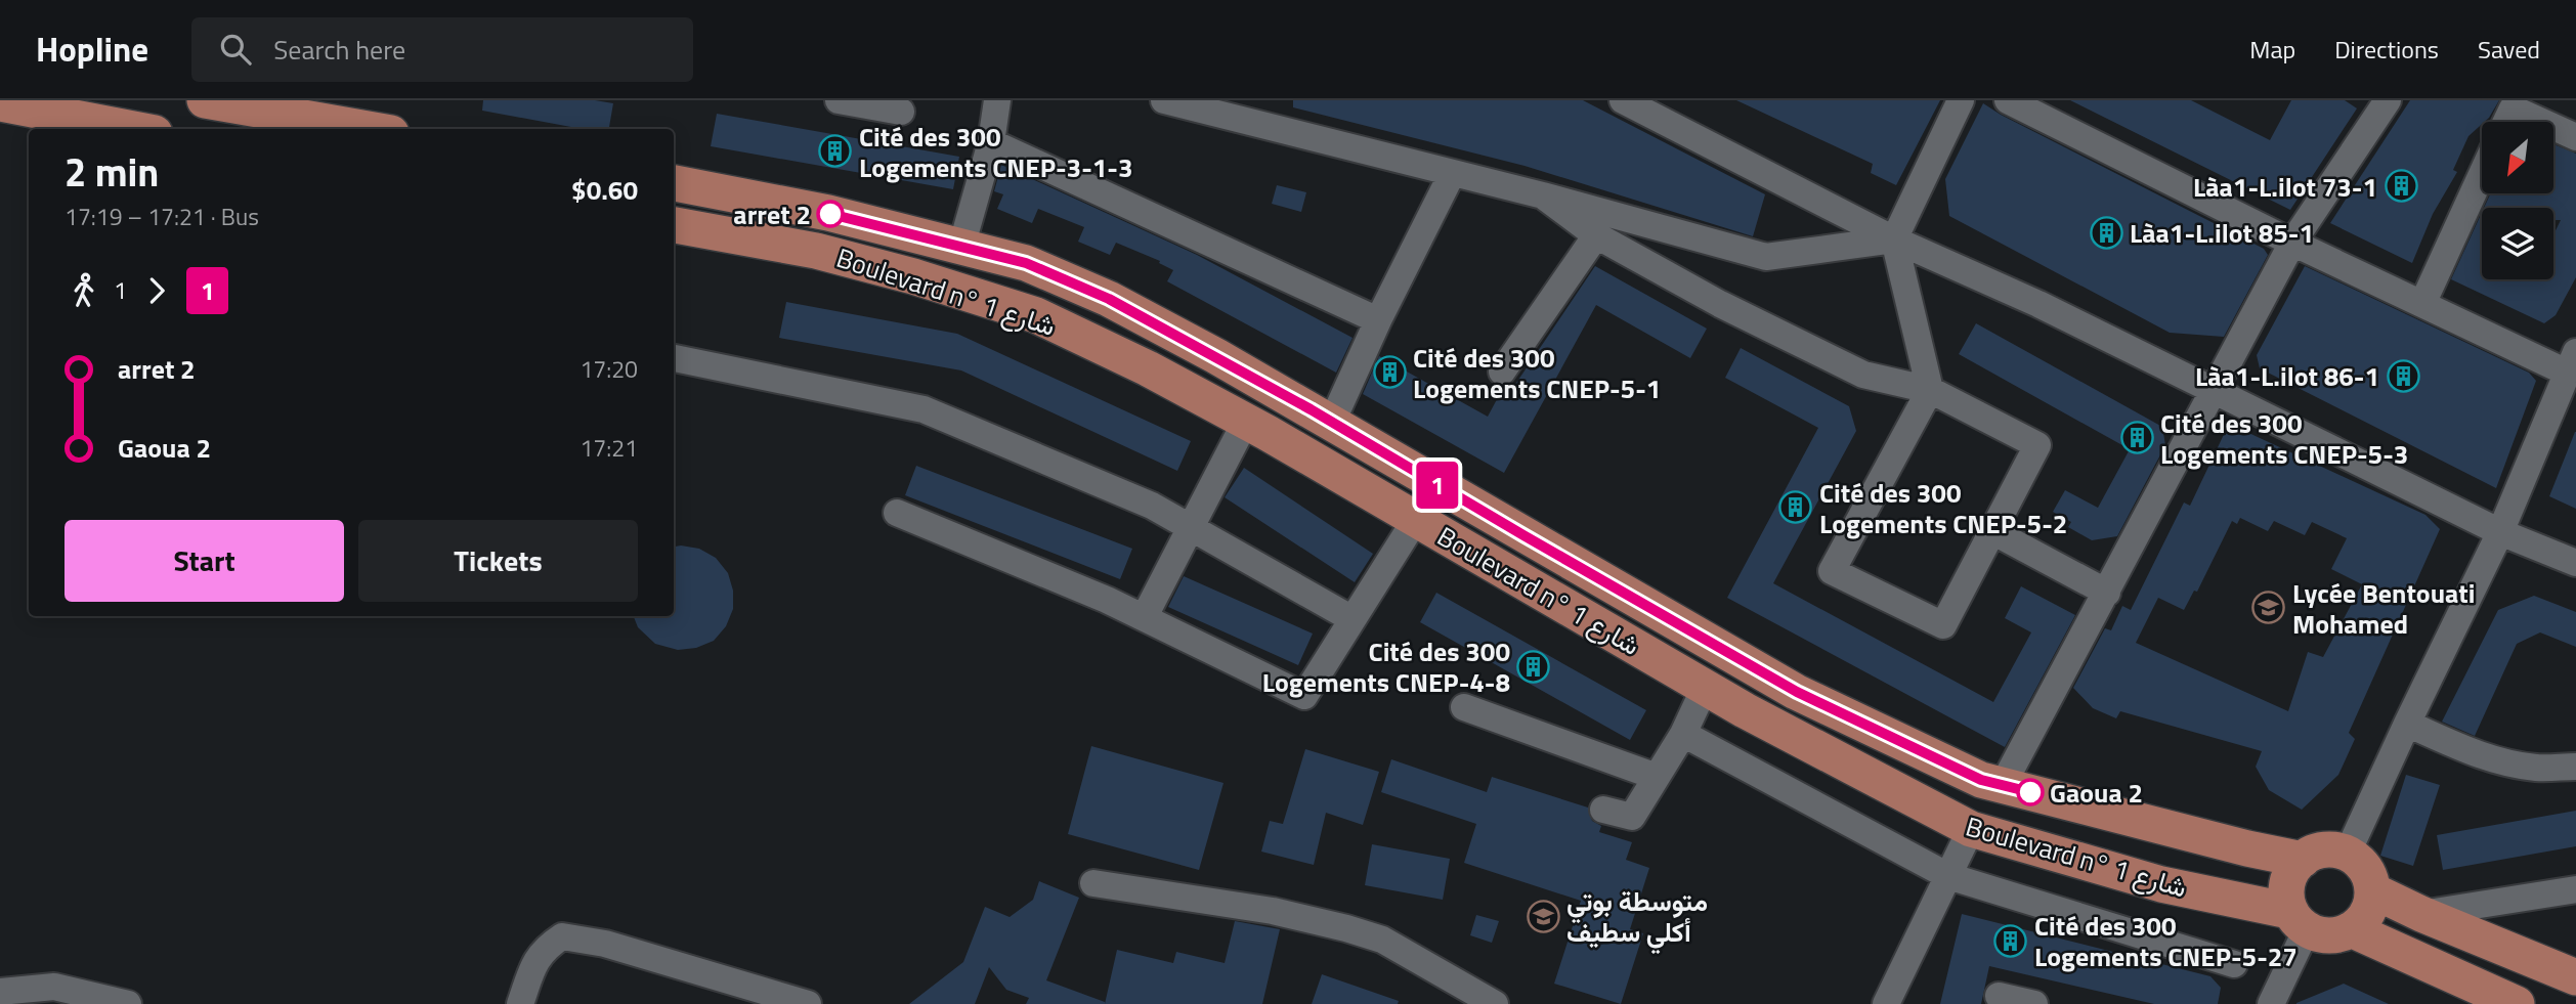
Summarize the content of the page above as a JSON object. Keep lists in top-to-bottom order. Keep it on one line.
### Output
{"streets":{"main road":["Boulevard n° شارع 1"]},"places":{"building":["Cité des 300 Logements CNEP-3-1-3","Làa1-L.ilot 73-1","Làa1-L.ilot 85-1","Cité des 300 Logements CNEP-5-1","Làa1-L.ilot 86-1","Cité des 300 Logements CNEP-5-3","Cité des 300 Logements CNEP-5-2","Cité des 300 Logements CNEP-4-8","Cité des 300 Logements CNEP-5-27"],"other":["arret 2","Gaoua 2"],"school or university":["Lycée Bentouati Mohamed","متوسطة بوتي أكلي سطيف"]},"lines":["bus line 1"],"north":"bottom left","page":{"header":"Hopline","search":"Search here","nav":["Map","Directions","Saved"],"on_map":"1","heading":["2 min","17:19 – 17:21 · Bus","$0.60"],"legs":["1","1"],"list":[{"name":"arret 2","value":"17:20"},{"name":"Gaoua 2","value":"17:21"}],"buttons":["Start","Tickets"]}}
